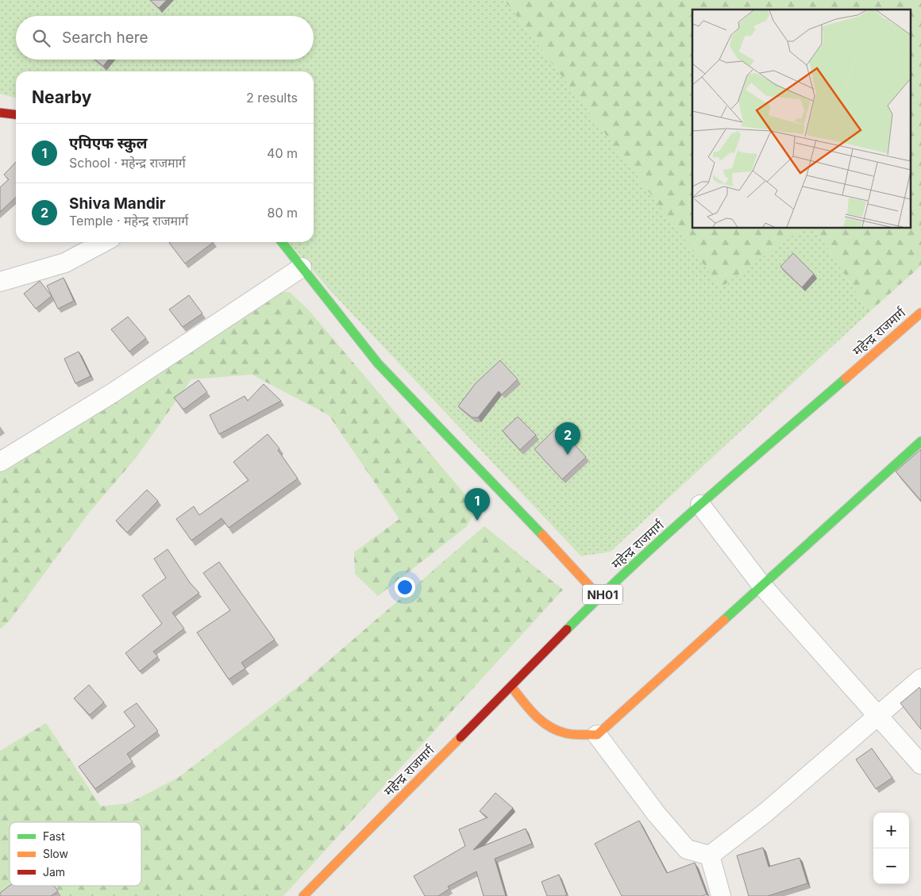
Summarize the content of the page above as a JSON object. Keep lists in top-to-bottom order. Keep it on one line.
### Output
{"streets":{"main road":["महेन्द्र राजमार्ग","NH01"]},"legend":["Fast","Slow","Jam"],"page":{"search":"Search here","heading":["Nearby","2 results"],"list":[{"mark":"1","name":"एपिएफ स्कुल","note":"School · महेन्द्र राजमार्ग","value":"40 m"},{"mark":"2","name":"Shiva Mandir","note":"Temple · महेन्द्र राजमार्ग","value":"80 m"}],"pins":["2","1"],"map_buttons":["+","−"]}}
